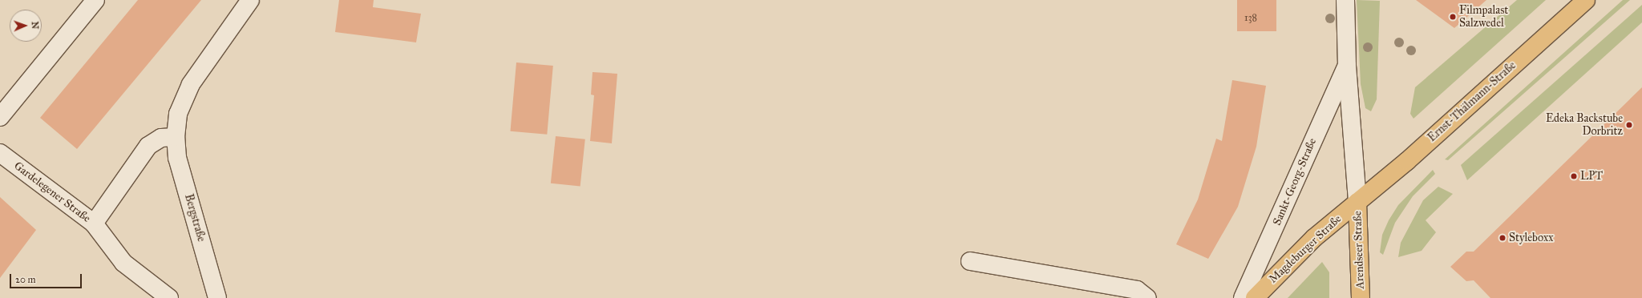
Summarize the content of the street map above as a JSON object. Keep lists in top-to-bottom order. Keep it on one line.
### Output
{"streets":{"main road":["Ernst-Thälmann-Straße","Magdeburger Straße","Arendseer Straße"],"street":["Sankt-Georg-Straße","Gardelegener Straße","Bergstraße"]},"crossings":[["Ernst-Thälmann-Straße","Sankt-Georg-Straße"],["Ernst-Thälmann-Straße","Magdeburger Straße"],["Ernst-Thälmann-Straße","Arendseer Straße"],["Sankt-Georg-Straße","Magdeburger Straße"],["Sankt-Georg-Straße","Arendseer Straße"],["Gardelegener Straße","Bergstraße"],["Magdeburger Straße","Arendseer Straße"]],"places":["Filmpalast Salzwedel","Edeka Backstube Dorbritz","LPT","Styleboxx"],"house_numbers":["138"],"scale_bar":"20 m","north":"right"}
